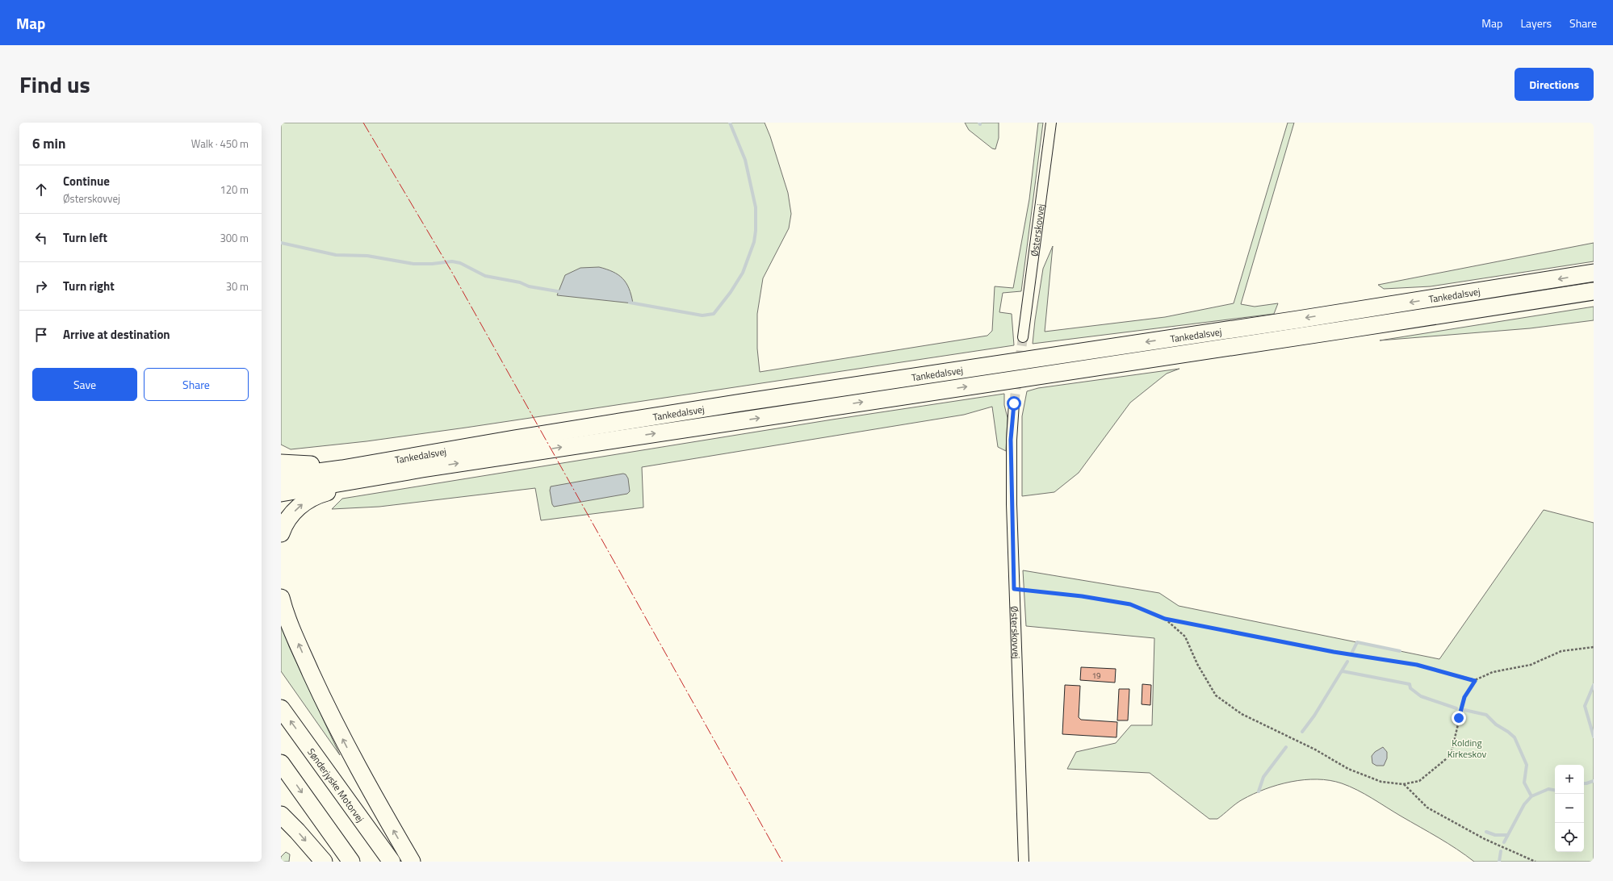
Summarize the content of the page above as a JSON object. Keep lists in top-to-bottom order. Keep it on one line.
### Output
{"streets":{"highway":["Tankedalsvej","Sønderjyske Motorvej"],"street":["Østerskovvej"]},"parks":["Kolding Kirkeskov"],"house_numbers":["19"],"page":{"header":"Map","nav":["Map","Layers","Share"],"title":"Find us","buttons":["Directions",["Save","Share"]],"heading":["6 min","Walk · 450 m"],"list":[["Continue","Østerskovvej","120 m"],["Turn left","300 m"],["Turn right","30 m"],"Arrive at destination"],"map_buttons":["+","−"]}}
